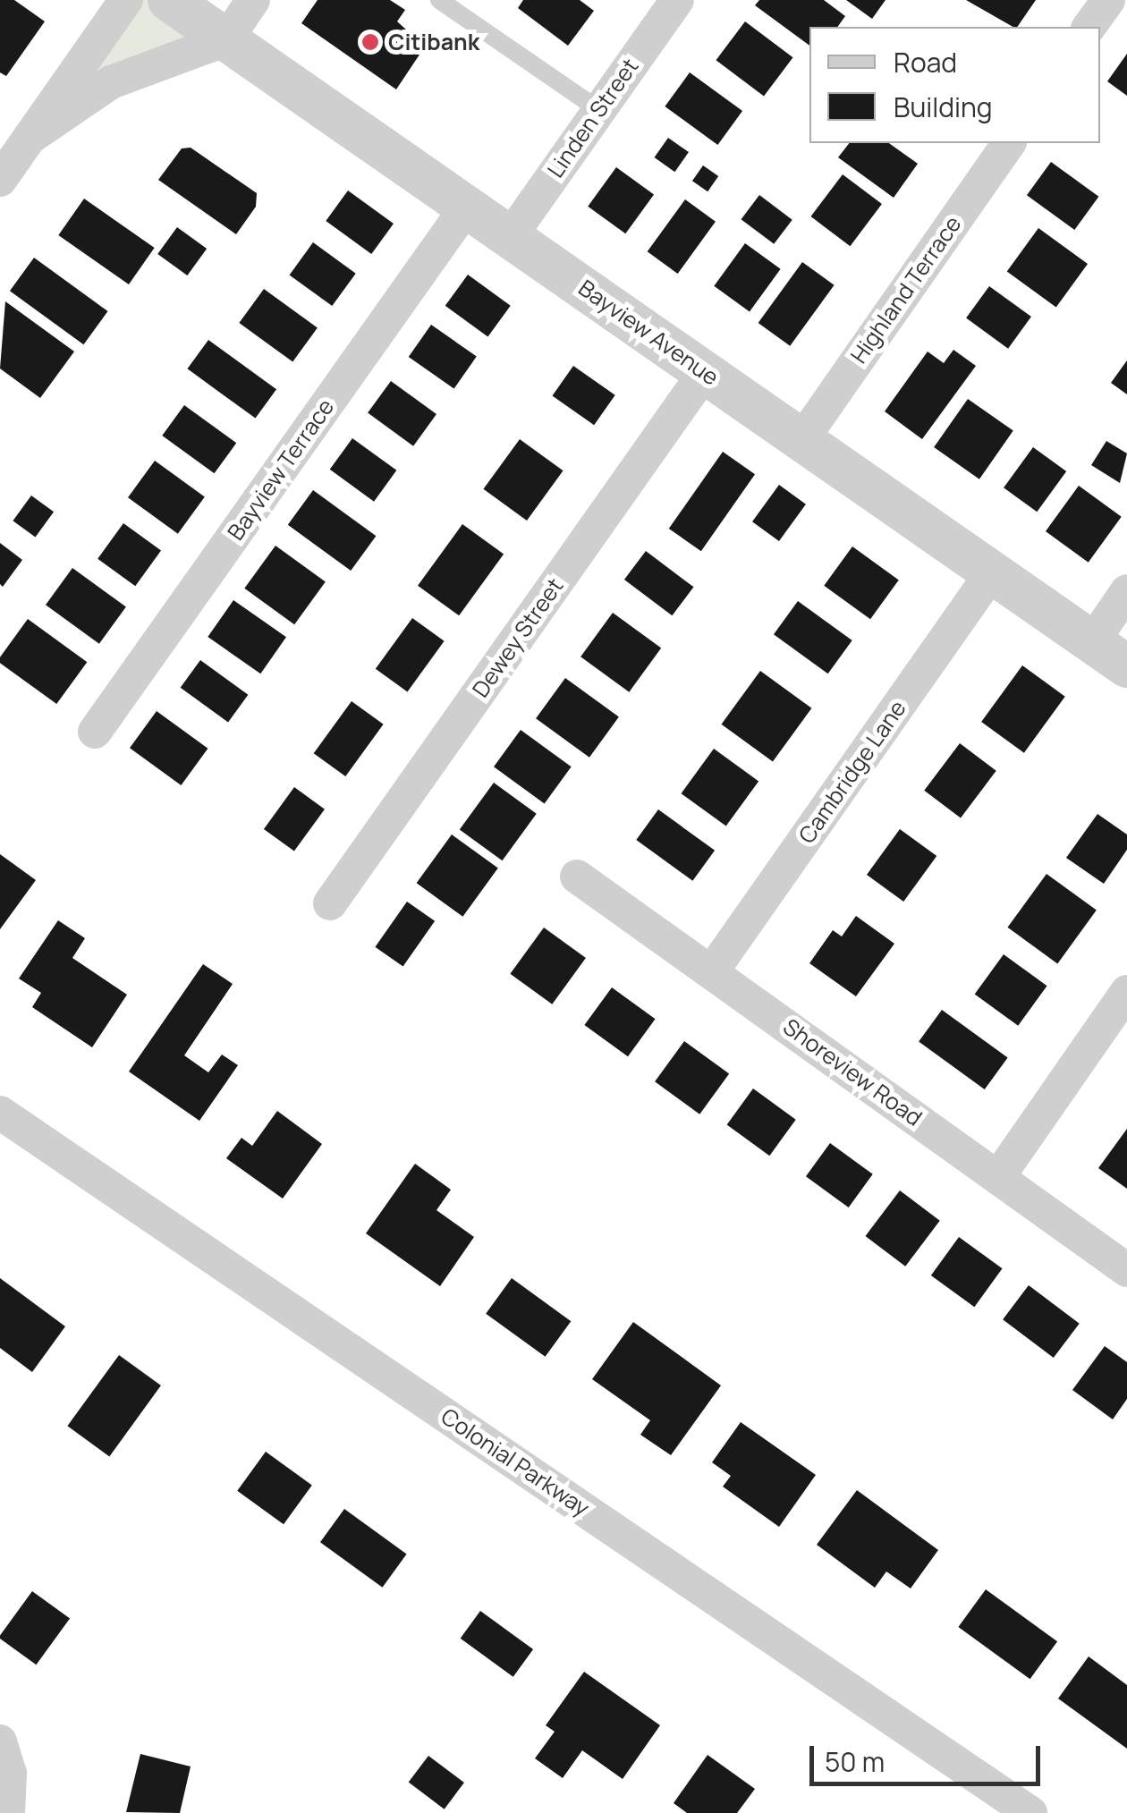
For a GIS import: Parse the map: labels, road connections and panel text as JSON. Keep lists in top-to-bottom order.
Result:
{
  "streets": {
    "street": [
      "Linden Street",
      "Highland Terrace",
      "Bayview Avenue",
      "Bayview Terrace",
      "Dewey Street",
      "Cambridge Lane",
      "Shoreview Road",
      "Colonial Parkway"
    ]
  },
  "crossings": [
    ["Linden Street", "Bayview Avenue"],
    ["Highland Terrace", "Bayview Avenue"],
    ["Bayview Avenue", "Bayview Terrace"],
    ["Bayview Avenue", "Dewey Street"],
    ["Bayview Avenue", "Cambridge Lane"],
    ["Cambridge Lane", "Shoreview Road"]
  ],
  "places": ["Citibank"],
  "legend": ["Road", "Building"],
  "scale_bar": "50 m"
}
